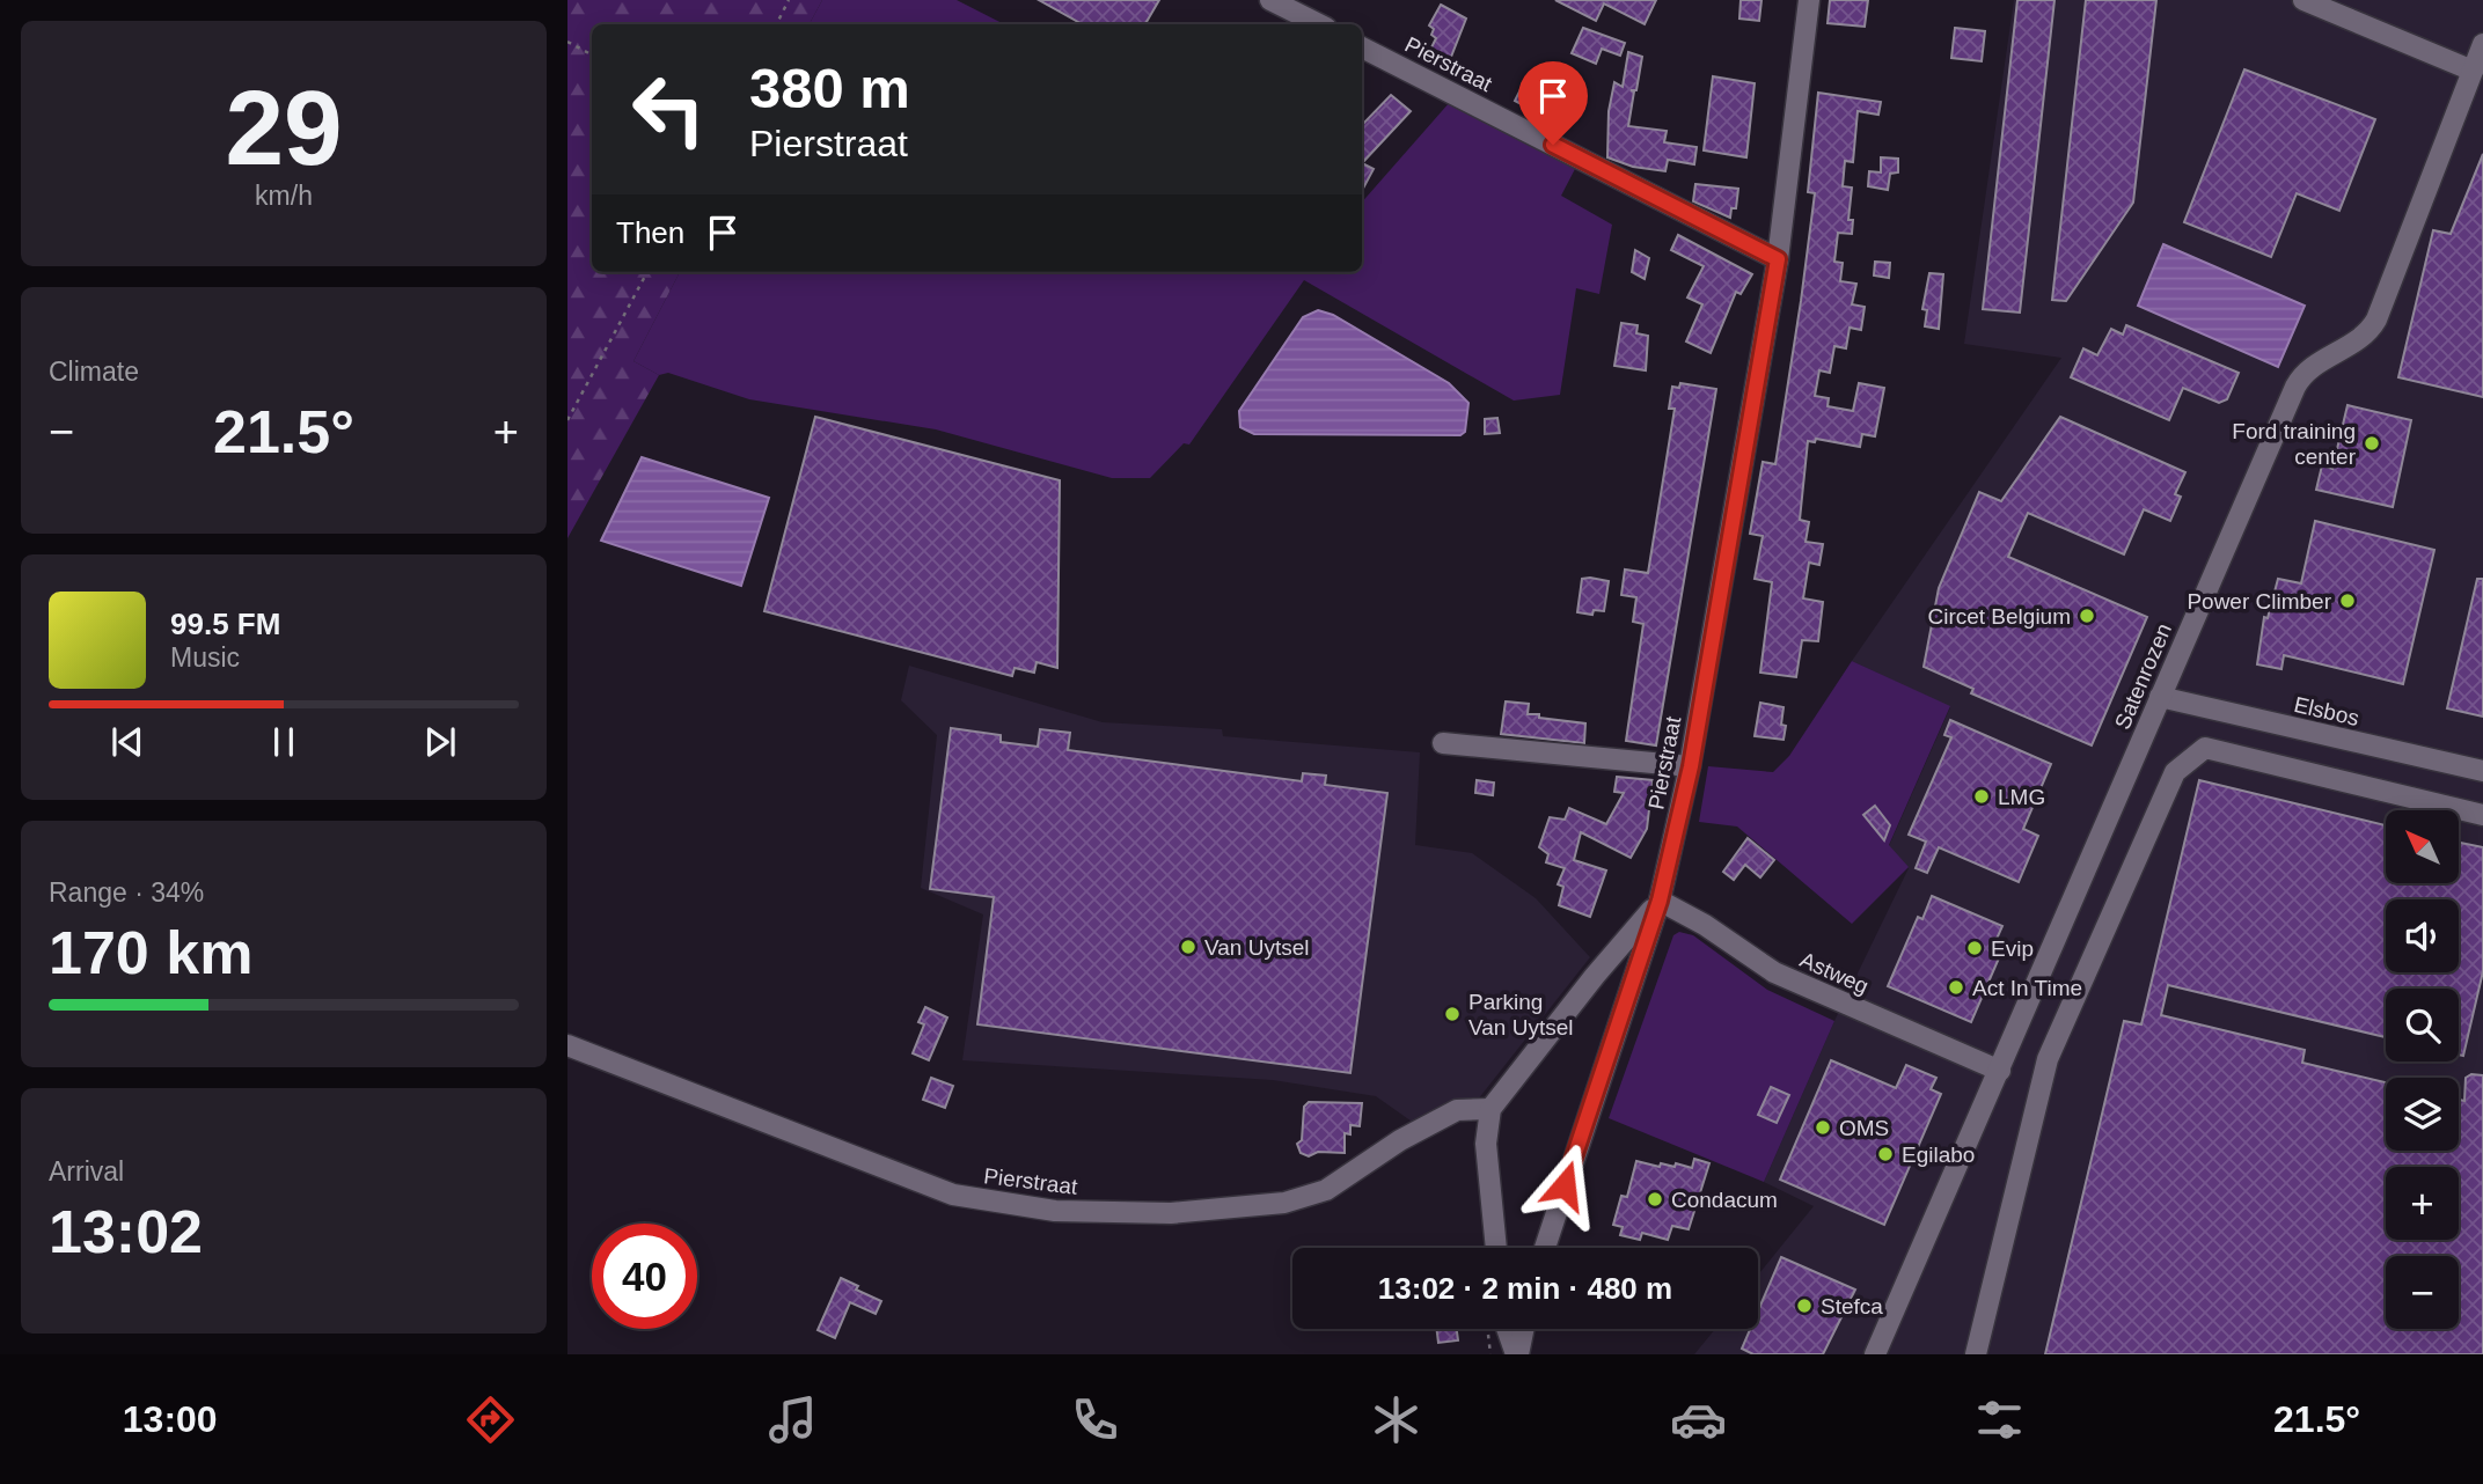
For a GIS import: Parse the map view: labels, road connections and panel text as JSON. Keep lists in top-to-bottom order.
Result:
{
  "streets": {
    "street": [
      "Pierstraat",
      "Satenrozen",
      "Elsbos",
      "Astweg"
    ]
  },
  "crossings": [
    ["Pierstraat", "Astweg"],
    ["Satenrozen", "Elsbos"],
    ["Satenrozen", "Astweg"]
  ],
  "places": [
    "Ford training center",
    "Power Climber",
    "Circet Belgium",
    "LMG",
    "Van Uytsel",
    "Evip",
    "Act In Time",
    "Parking Van Uytsel",
    "OMS",
    "Egilabo",
    "Condacum",
    "Stefca"
  ],
  "north": "top left",
  "page": {
    "tile": [
      ["29", "km/h"],
      "Climate",
      ["Range · 34%", "170 km"],
      ["Arrival", "13:02"]
    ],
    "turn": ["380 m", "Pierstraat"],
    "then": "Then",
    "heat": ["−", "21.5°", "+"],
    "song": ["99.5 FM", "Music"],
    "map_buttons": ["+", "−"],
    "limit": "40",
    "trip": "13:02 · 2 min · 480 m",
    "tabs": ["13:00", "21.5°"]
  }
}
